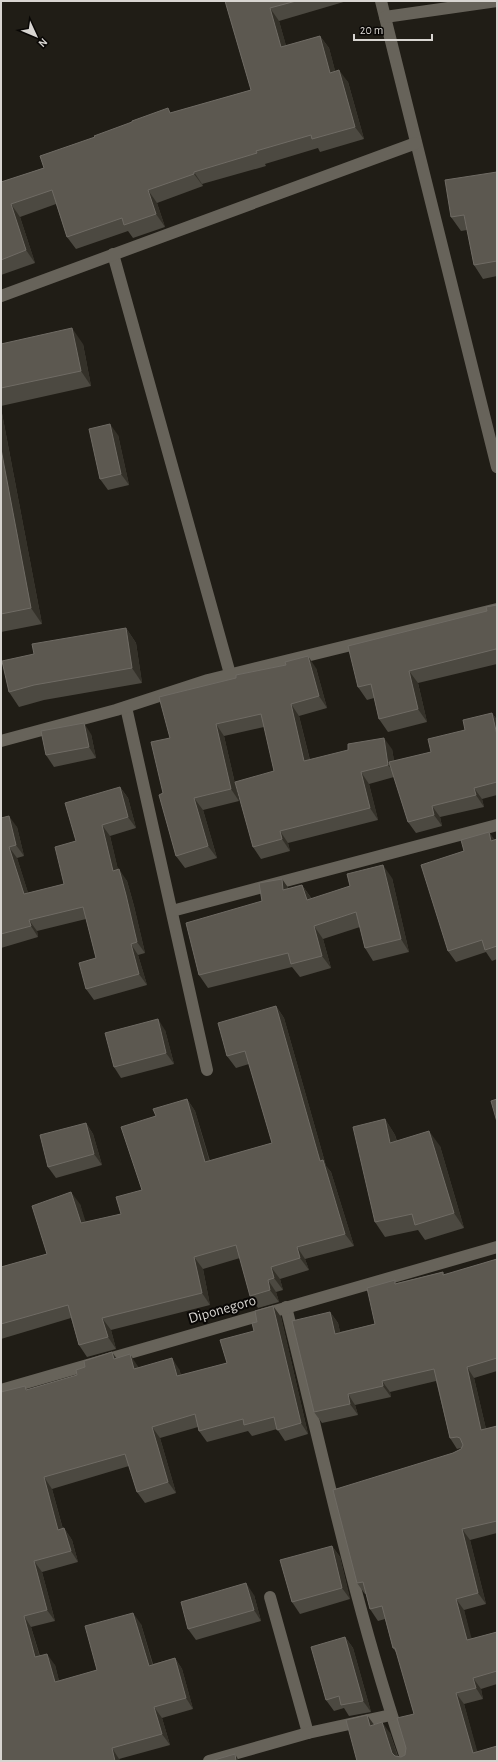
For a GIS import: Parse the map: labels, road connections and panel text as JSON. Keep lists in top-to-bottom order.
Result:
{
  "streets": {
    "street": ["Diponegoro"]
  },
  "scale_bar": "20 m",
  "north": "bottom right"
}
